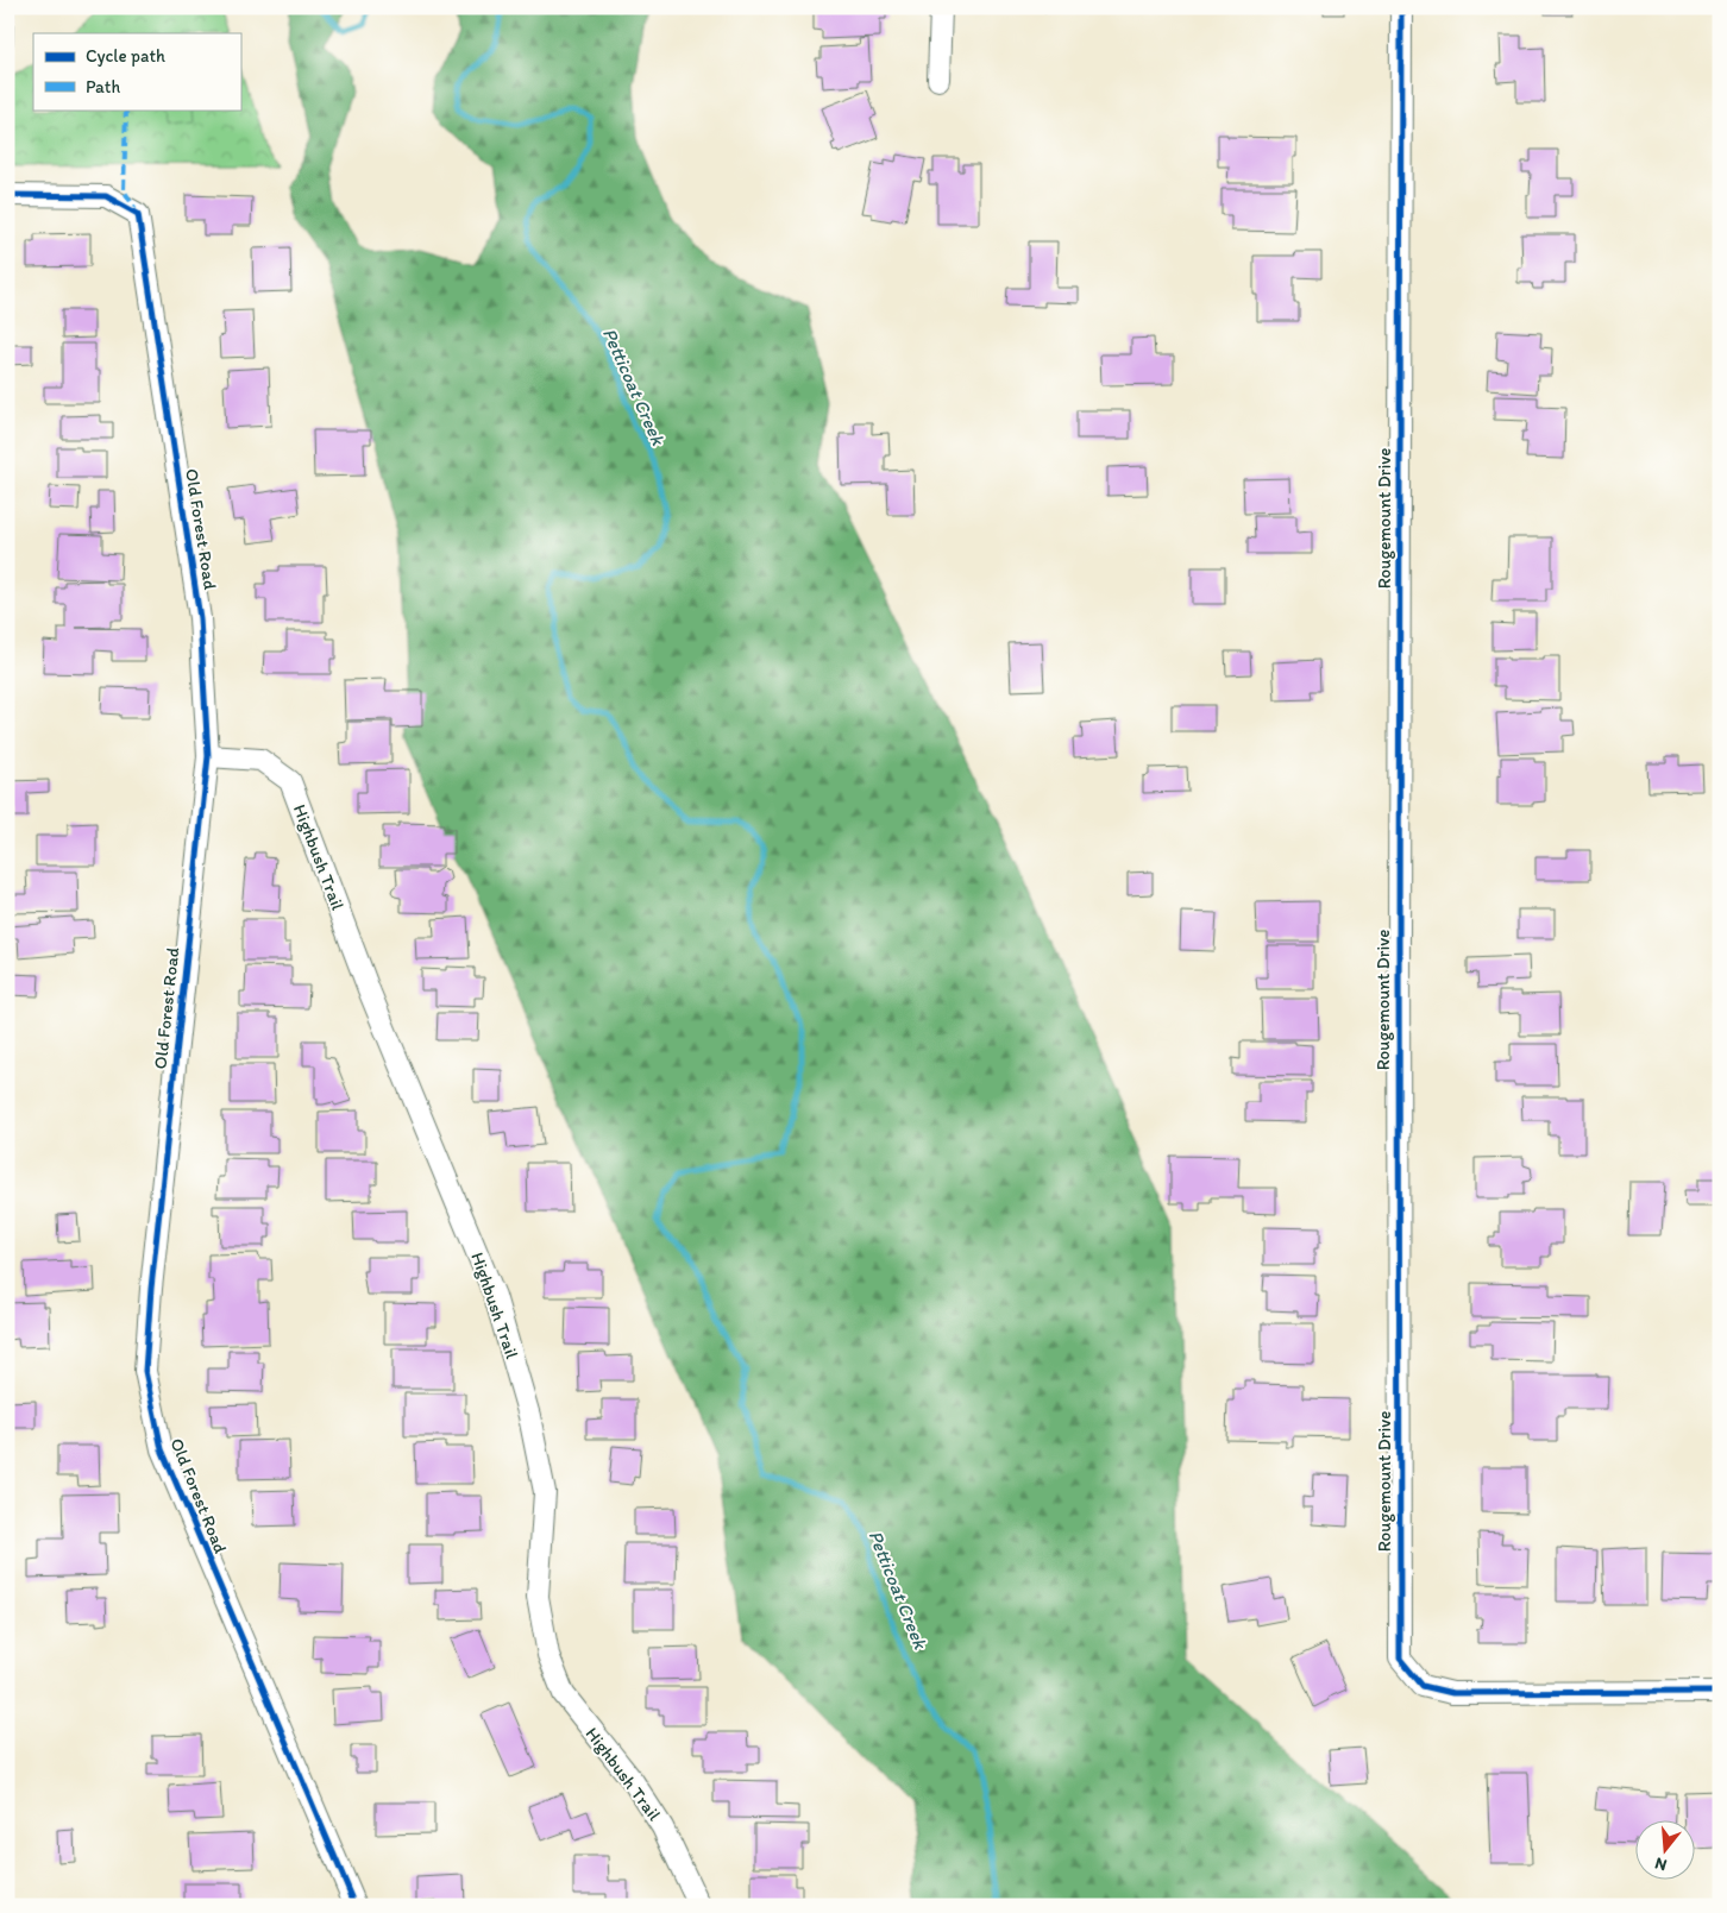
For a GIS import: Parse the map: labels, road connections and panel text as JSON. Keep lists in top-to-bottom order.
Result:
{
  "streets": {
    "street": ["Rougemount Drive", "Old Forest Road", "Highbush Trail"]
  },
  "crossings": [
    ["Old Forest Road", "Highbush Trail"]
  ],
  "water": ["Petticoat Creek"],
  "legend": ["Cycle path", "Path"],
  "north": "bottom"
}
